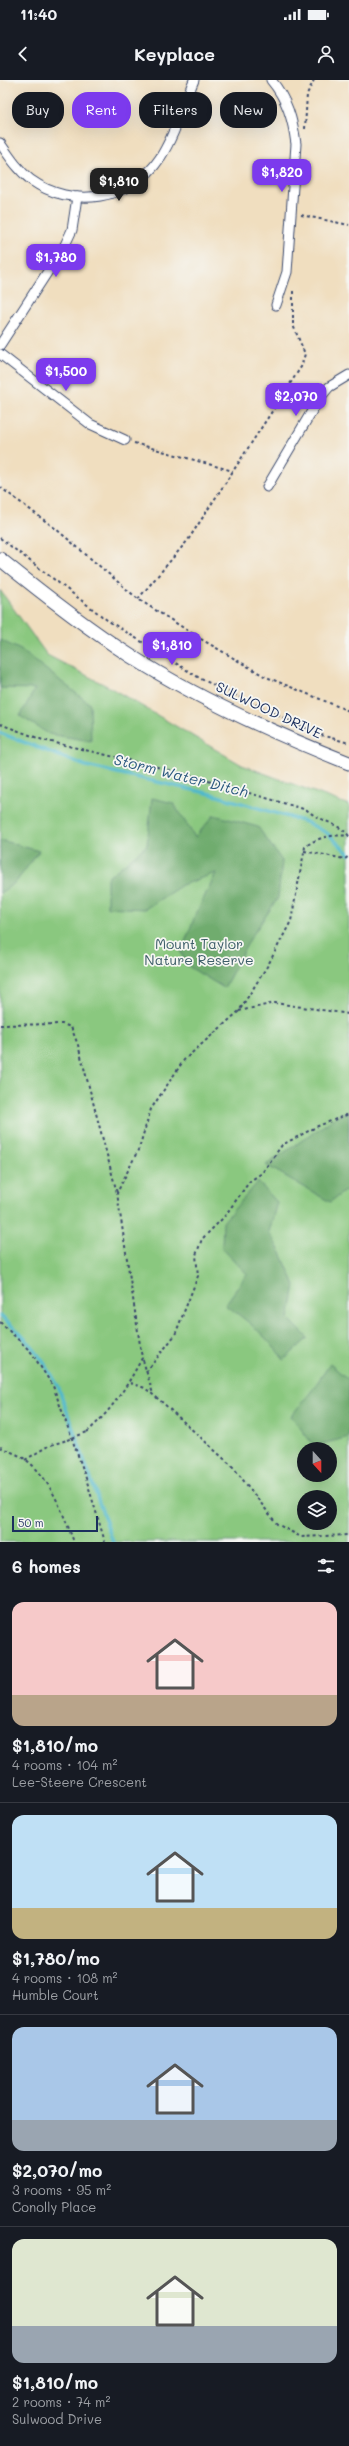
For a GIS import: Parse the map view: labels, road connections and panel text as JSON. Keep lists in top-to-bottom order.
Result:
{
  "streets": {
    "main road": ["SULWOOD DRIVE"]
  },
  "water": ["Storm Water Ditch"],
  "parks": ["Mount Taylor Nature Reserve"],
  "scale_bar": "50 m",
  "north": "bottom",
  "page": {
    "status": "11:40",
    "header": "Keyplace",
    "chip": [
      "Buy",
      "Rent",
      "Filters",
      "New"
    ],
    "price": [
      "$1,820",
      "$1,810",
      "$1,780",
      "$1,500",
      "$2,070",
      "$1,810"
    ],
    "scale": "50 m",
    "heading": "6 homes",
    "list": [
      {
        "name": "$1,810/mo",
        "note": "4 rooms · 104 m² · Lee-Steere Crescent"
      },
      {
        "name": "$1,780/mo",
        "note": "4 rooms · 108 m² · Humble Court"
      },
      {
        "name": "$2,070/mo",
        "note": "3 rooms · 95 m² · Conolly Place"
      },
      {
        "name": "$1,810/mo",
        "note": "2 rooms · 74 m² · Sulwood Drive"
      }
    ]
  }
}
